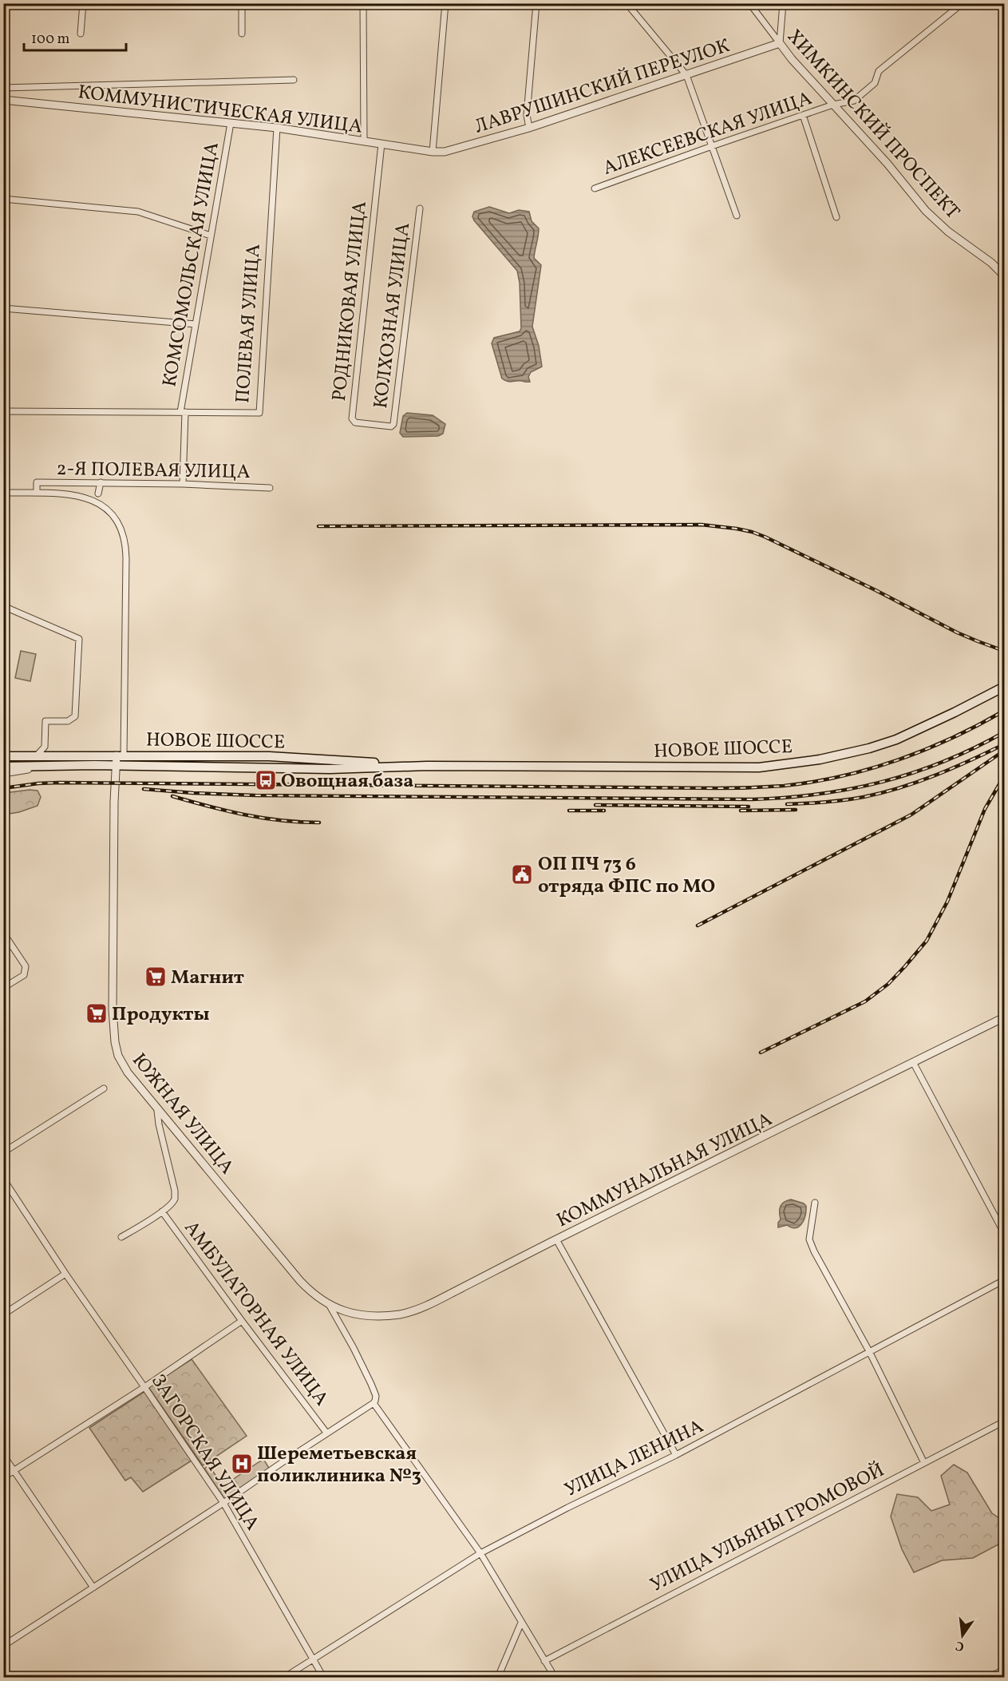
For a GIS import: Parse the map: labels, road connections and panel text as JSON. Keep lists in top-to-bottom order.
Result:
{
  "streets": {
    "main road": ["НОВОЕ ШОССЕ"],
    "street": [
      "ЛАВРУШИНСКИЙ ПЕРЕУЛОК",
      "КОММУНИСТИЧЕСКАЯ УЛИЦА",
      "ХИМКИНСКИЙ ПРОСПЕКТ",
      "АЛЕКСЕЕВСКАЯ УЛИЦА",
      "КОМСОМОЛЬСКАЯ УЛИЦА",
      "РОДНИКОВАЯ УЛИЦА",
      "КОЛХОЗНАЯ УЛИЦА",
      "ПОЛЕВАЯ УЛИЦА",
      "2-Я ПОЛЕВАЯ УЛИЦА",
      "ЮЖНАЯ УЛИЦА",
      "КОММУНАЛЬНАЯ УЛИЦА",
      "АМБУЛАТОРНАЯ УЛИЦА",
      "ЗАГОРСКАЯ УЛИЦА",
      "УЛИЦА ЛЕНИНА",
      "УЛИЦА УЛЬЯНЫ ГРОМОВОЙ"
    ]
  },
  "crossings": [
    ["ЛАВРУШИНСКИЙ ПЕРЕУЛОК", "КОММУНИСТИЧЕСКАЯ УЛИЦА"],
    ["ЛАВРУШИНСКИЙ ПЕРЕУЛОК", "ХИМКИНСКИЙ ПРОСПЕКТ"],
    ["КОММУНИСТИЧЕСКАЯ УЛИЦА", "КОМСОМОЛЬСКАЯ УЛИЦА"],
    ["КОММУНИСТИЧЕСКАЯ УЛИЦА", "РОДНИКОВАЯ УЛИЦА"],
    ["КОММУНИСТИЧЕСКАЯ УЛИЦА", "ПОЛЕВАЯ УЛИЦА"],
    ["ХИМКИНСКИЙ ПРОСПЕКТ", "АЛЕКСЕЕВСКАЯ УЛИЦА"],
    ["КОМСОМОЛЬСКАЯ УЛИЦА", "ПОЛЕВАЯ УЛИЦА"],
    ["КОМСОМОЛЬСКАЯ УЛИЦА", "2-Я ПОЛЕВАЯ УЛИЦА"],
    ["РОДНИКОВАЯ УЛИЦА", "КОЛХОЗНАЯ УЛИЦА"],
    ["НОВОЕ ШОССЕ", "ЮЖНАЯ УЛИЦА"],
    ["ЮЖНАЯ УЛИЦА", "КОММУНАЛЬНАЯ УЛИЦА"],
    ["ЗАГОРСКАЯ УЛИЦА", "УЛИЦА ЛЕНИНА"]
  ],
  "places": {
    "bus stop": ["Овощная база"],
    "public building": ["ОП ПЧ 73 6 отряда ФПС по МО"],
    "supermarket": ["Магнит", "Продукты"],
    "hospital": ["Шереметьевская поликлиника №3"]
  },
  "scale_bar": "100 m",
  "north": "bottom"
}
